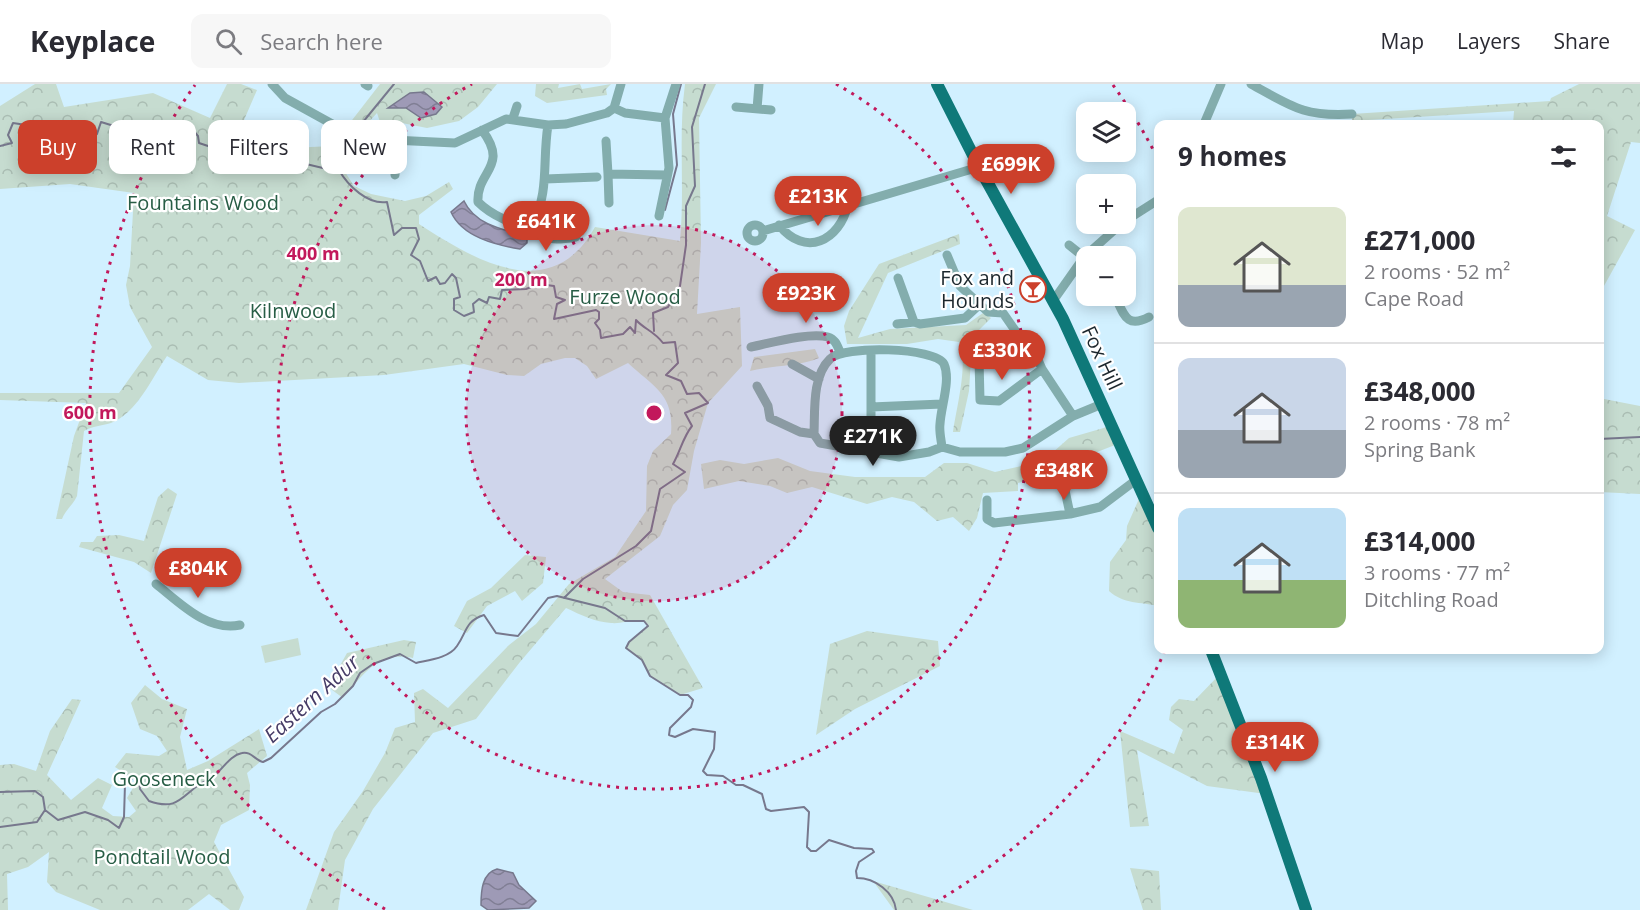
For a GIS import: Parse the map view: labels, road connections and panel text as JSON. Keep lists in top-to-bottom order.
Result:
{
  "streets": {
    "main road": ["Fox Hill"]
  },
  "water": ["Eastern Adur"],
  "parks": [
    "Fountains Wood",
    "Furze Wood",
    "Kilnwood",
    "Gooseneck",
    "Pondtail Wood"
  ],
  "places": {
    "bar": ["Fox and Hounds"]
  },
  "page": {
    "header": "Keyplace",
    "search": "Search here",
    "nav": ["Map", "Layers", "Share"],
    "map_buttons": ["+", "−"],
    "chip": [
      "Buy",
      "Rent",
      "Filters",
      "New"
    ],
    "heading": "9 homes",
    "price": [
      "£699K",
      "£213K",
      "£641K",
      "£923K",
      "£330K",
      "£271K",
      "£348K",
      "£804K",
      "£314K"
    ],
    "list": [
      {
        "name": "£271,000",
        "note": "2 rooms · 52 m² · Cape Road"
      },
      {
        "name": "£348,000",
        "note": "2 rooms · 78 m² · Spring Bank"
      },
      {
        "name": "£314,000",
        "note": "3 rooms · 77 m² · Ditchling Road"
      }
    ]
  },
  "rings": ["400 m", "200 m", "600 m"]
}
